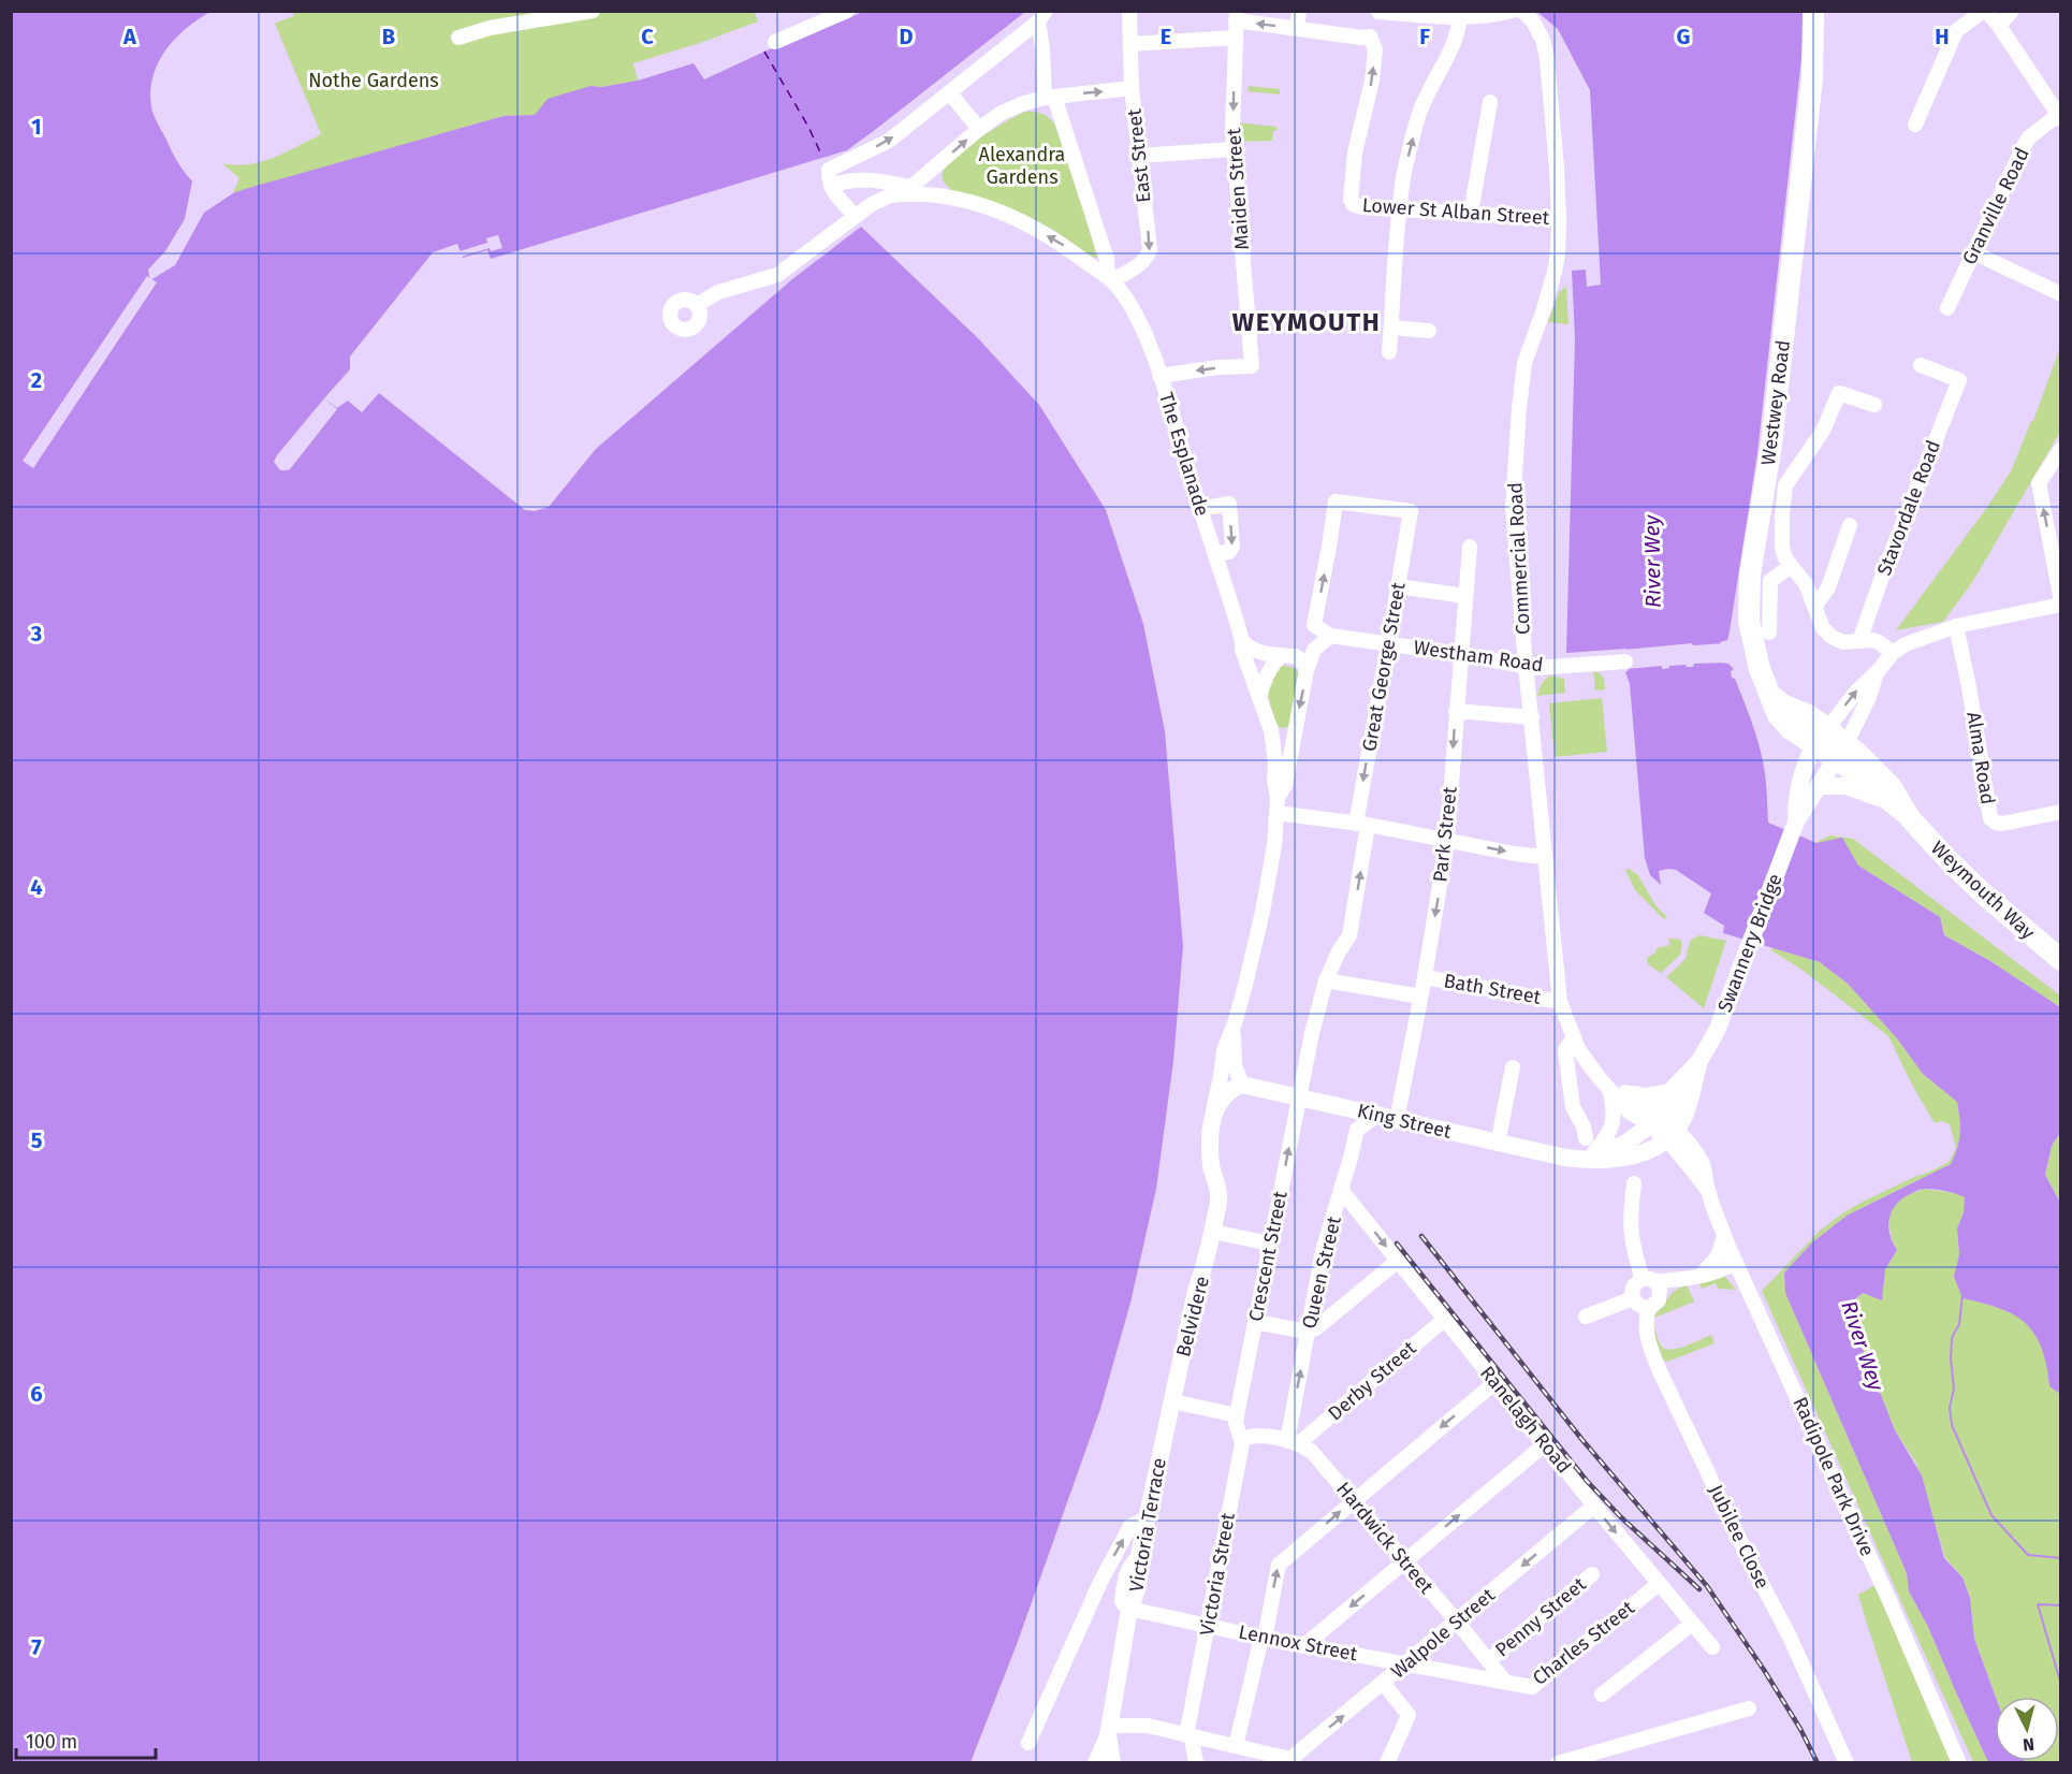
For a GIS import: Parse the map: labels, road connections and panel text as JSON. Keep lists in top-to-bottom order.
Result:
{
  "streets": {
    "highway": ["Westwey Road", "Weymouth Way"],
    "main road": [
      "Swannery Bridge",
      "King Street",
      "Belvidere",
      "Victoria Terrace"
    ],
    "street": [
      "East Street",
      "Maiden Street",
      "Granville Road",
      "Lower St Alban Street",
      "The Esplanade",
      "Stavordale Road",
      "Commercial Road",
      "Westham Road",
      "Great George Street",
      "Alma Road",
      "Park Street",
      "Bath Street",
      "Crescent Street",
      "Queen Street",
      "Derby Street",
      "Ranelagh Road",
      "Radipole Park Drive",
      "Jubilee Close",
      "Hardwick Street",
      "Victoria Street",
      "Penny Street",
      "Walpole Street",
      "Lennox Street",
      "Charles Street"
    ]
  },
  "crossings": [
    ["East Street", "The Esplanade"],
    ["Maiden Street", "The Esplanade"],
    ["Lower St Alban Street", "Commercial Road"],
    ["Westwey Road", "Weymouth Way"],
    ["Westwey Road", "Swannery Bridge"],
    ["The Esplanade", "Westham Road"],
    ["The Esplanade", "King Street"],
    ["Commercial Road", "Westham Road"],
    ["Commercial Road", "Swannery Bridge"],
    ["Commercial Road", "Bath Street"],
    ["Commercial Road", "King Street"],
    ["Commercial Road", "Radipole Park Drive"],
    ["Westham Road", "Great George Street"],
    ["Westham Road", "Park Street"],
    ["Great George Street", "Crescent Street"],
    ["Park Street", "Bath Street"],
    ["Park Street", "King Street"],
    ["Weymouth Way", "Swannery Bridge"],
    ["Swannery Bridge", "King Street"],
    ["King Street", "Crescent Street"],
    ["King Street", "Queen Street"],
    ["Crescent Street", "Victoria Street"],
    ["Queen Street", "Derby Street"],
    ["Queen Street", "Ranelagh Road"],
    ["Queen Street", "Hardwick Street"],
    ["Belvidere", "Victoria Terrace"],
    ["Derby Street", "Ranelagh Road"],
    ["Derby Street", "Hardwick Street"],
    ["Ranelagh Road", "Walpole Street"],
    ["Ranelagh Road", "Charles Street"],
    ["Victoria Terrace", "Lennox Street"],
    ["Hardwick Street", "Penny Street"],
    ["Hardwick Street", "Walpole Street"],
    ["Hardwick Street", "Lennox Street"],
    ["Hardwick Street", "Charles Street"],
    ["Victoria Street", "Lennox Street"],
    ["Walpole Street", "Lennox Street"],
    ["Lennox Street", "Charles Street"]
  ],
  "one_way": ["East Street", "Maiden Street", "Park Street"],
  "districts": ["WEYMOUTH"],
  "water": ["River Wey"],
  "parks": ["Nothe Gardens", "Alexandra Gardens"],
  "scale_bar": "100 m",
  "north": "bottom",
  "grid": {
    "columns": [
      "A",
      "B",
      "C",
      "D",
      "E",
      "F",
      "G",
      "H"
    ],
    "rows": [
      "1",
      "2",
      "3",
      "4",
      "5",
      "6",
      "7"
    ]
  }
}
